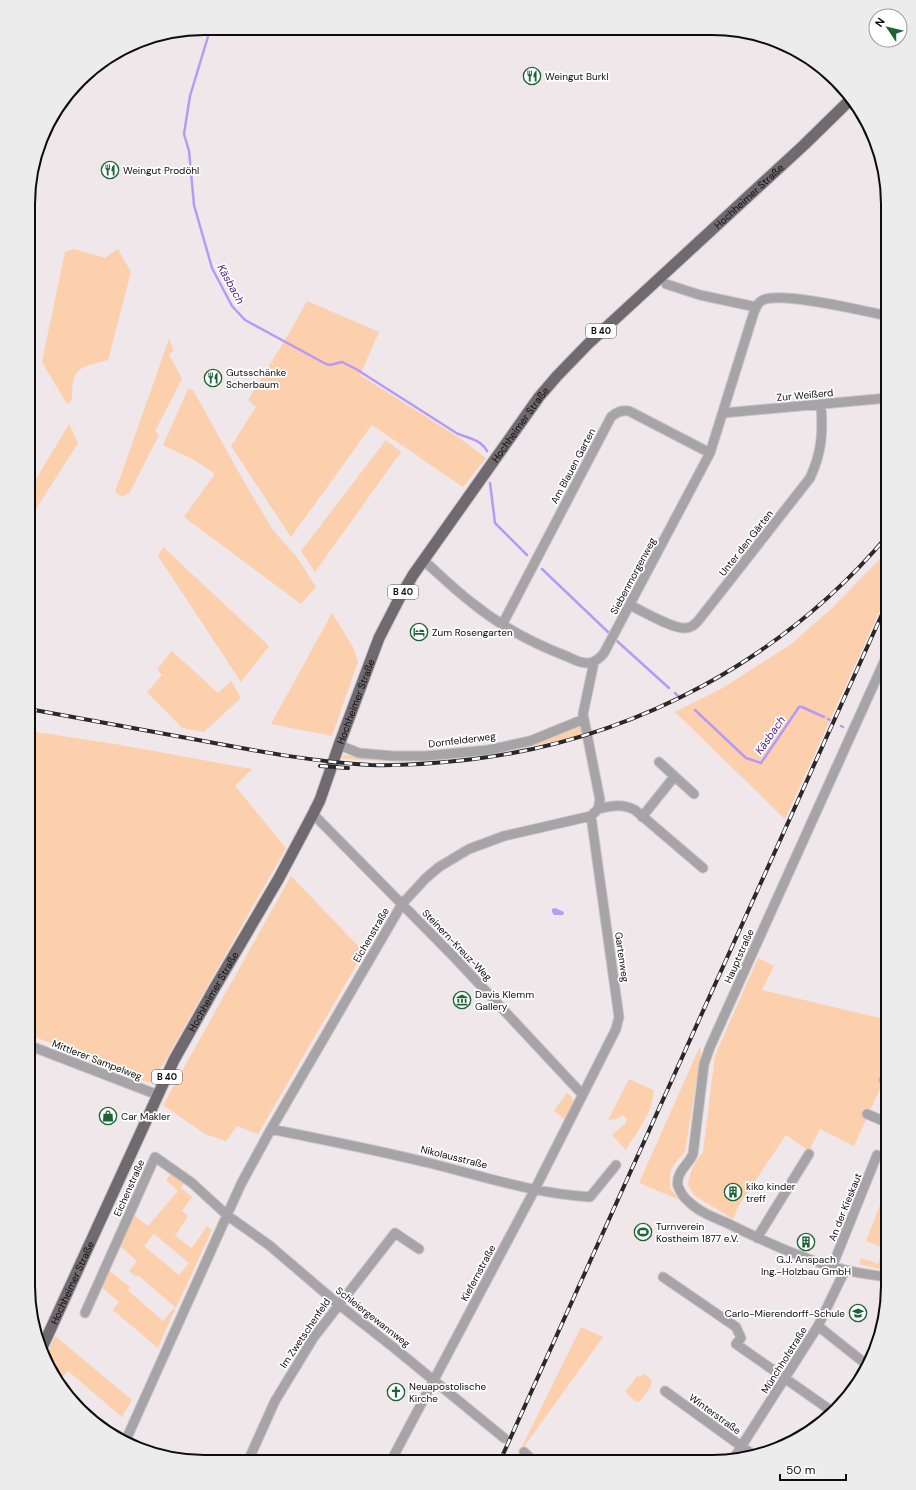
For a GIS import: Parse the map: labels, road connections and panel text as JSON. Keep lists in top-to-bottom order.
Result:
{
  "streets": {
    "main road": ["Hochheimer Straße", "B 40"],
    "street": [
      "Zur Weißerd",
      "Am Blauen Garten",
      "Unter den Gärten",
      "Siebenmorgenweg",
      "Dornfelderweg",
      "Eichenstraße",
      "Steinern-Kreuz-Weg",
      "Hauptstraße",
      "Gartenweg",
      "Mittlerer Sampelweg",
      "Nikolausstraße",
      "An der Kieskaut",
      "Kiefernstraße",
      "Schleiergewannweg",
      "Im Zwetschenfeld",
      "Münchhofstraße",
      "Winterstraße"
    ]
  },
  "crossings": [
    ["Hochheimer Straße", "Dornfelderweg"],
    ["Hochheimer Straße", "Steinern-Kreuz-Weg"],
    ["Hochheimer Straße", "Mittlerer Sampelweg"],
    ["Zur Weißerd", "Unter den Gärten"],
    ["Zur Weißerd", "Siebenmorgenweg"],
    ["Am Blauen Garten", "Siebenmorgenweg"],
    ["Unter den Gärten", "Siebenmorgenweg"],
    ["Siebenmorgenweg", "Gartenweg"],
    ["Dornfelderweg", "Gartenweg"],
    ["Eichenstraße", "Steinern-Kreuz-Weg"],
    ["Eichenstraße", "Gartenweg"],
    ["Eichenstraße", "Nikolausstraße"],
    ["Eichenstraße", "Schleiergewannweg"],
    ["Steinern-Kreuz-Weg", "Gartenweg"],
    ["Steinern-Kreuz-Weg", "Kiefernstraße"],
    ["Hauptstraße", "An der Kieskaut"],
    ["Hauptstraße", "Münchhofstraße"],
    ["Gartenweg", "Kiefernstraße"],
    ["Nikolausstraße", "Kiefernstraße"],
    ["Kiefernstraße", "Schleiergewannweg"],
    ["Schleiergewannweg", "Im Zwetschenfeld"],
    ["Münchhofstraße", "Winterstraße"]
  ],
  "water": ["Käsbach"],
  "places": {
    "restaurant": ["Weingut Burkl", "Weingut Prodöhl", "Gutsschänke Scherbaum"],
    "hotel": ["Zum Rosengarten"],
    "museum": ["Davis Klemm Gallery"],
    "shop": ["Car Makler"],
    "building": ["kiko kinder treff", "G.J. Anspach Ing.-Holzbau GmbH"],
    "sports": ["Turnverein Kostheim 1877 e.V."],
    "school or university": ["Carlo-Mierendorff-Schule"],
    "church": ["Neuapostolische Kirche"]
  },
  "scale_bar": "50 m",
  "north": "top left"
}
